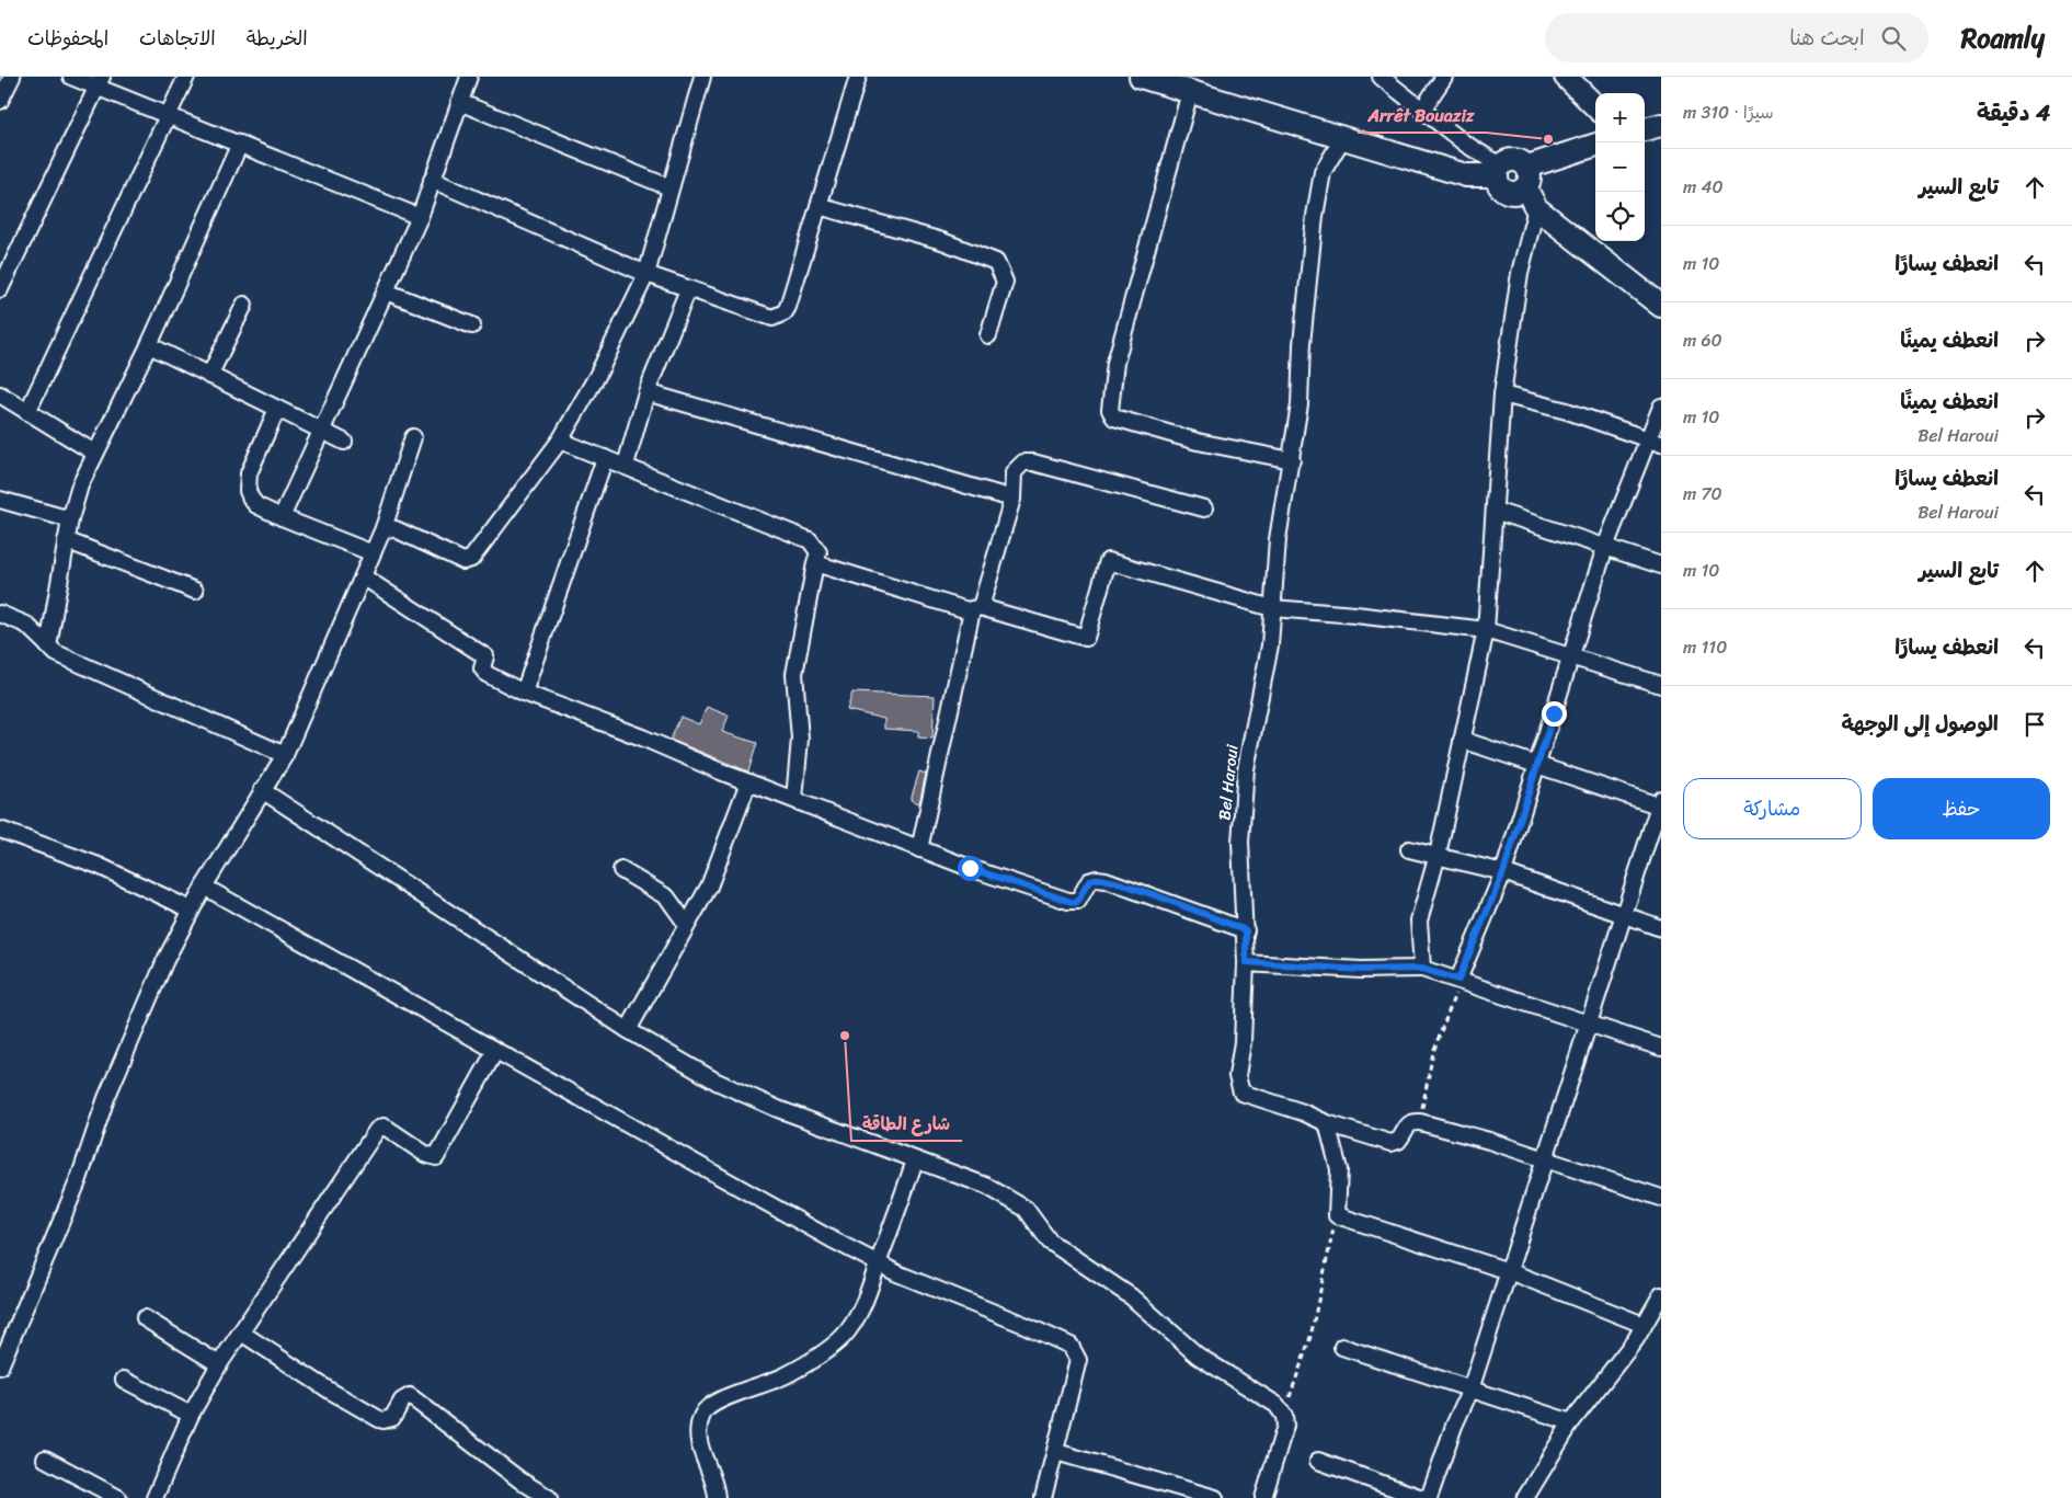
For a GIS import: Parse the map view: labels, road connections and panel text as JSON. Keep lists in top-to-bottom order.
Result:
{
  "streets": {
    "street": ["Bel Haroui"]
  },
  "places": ["Arrêt Bouaziz", "شارع الطاقة"],
  "page": {
    "header": "Roamly",
    "search": "ابحث هنا",
    "nav": ["الخريطة", "الاتجاهات", "المحفوظات"],
    "heading": ["4 دقيقة", "سيرًا · 310 m"],
    "map_buttons": ["+", "−"],
    "list": [
      ["تابع السير", "40 m"],
      ["انعطف يسارًا", "10 m"],
      ["انعطف يمينًا", "60 m"],
      ["انعطف يمينًا", "Bel Haroui", "10 m"],
      ["انعطف يسارًا", "Bel Haroui", "70 m"],
      ["تابع السير", "10 m"],
      ["انعطف يسارًا", "110 m"],
      "الوصول إلى الوجهة"
    ],
    "buttons": ["حفظ", "مشاركة"]
  }
}
